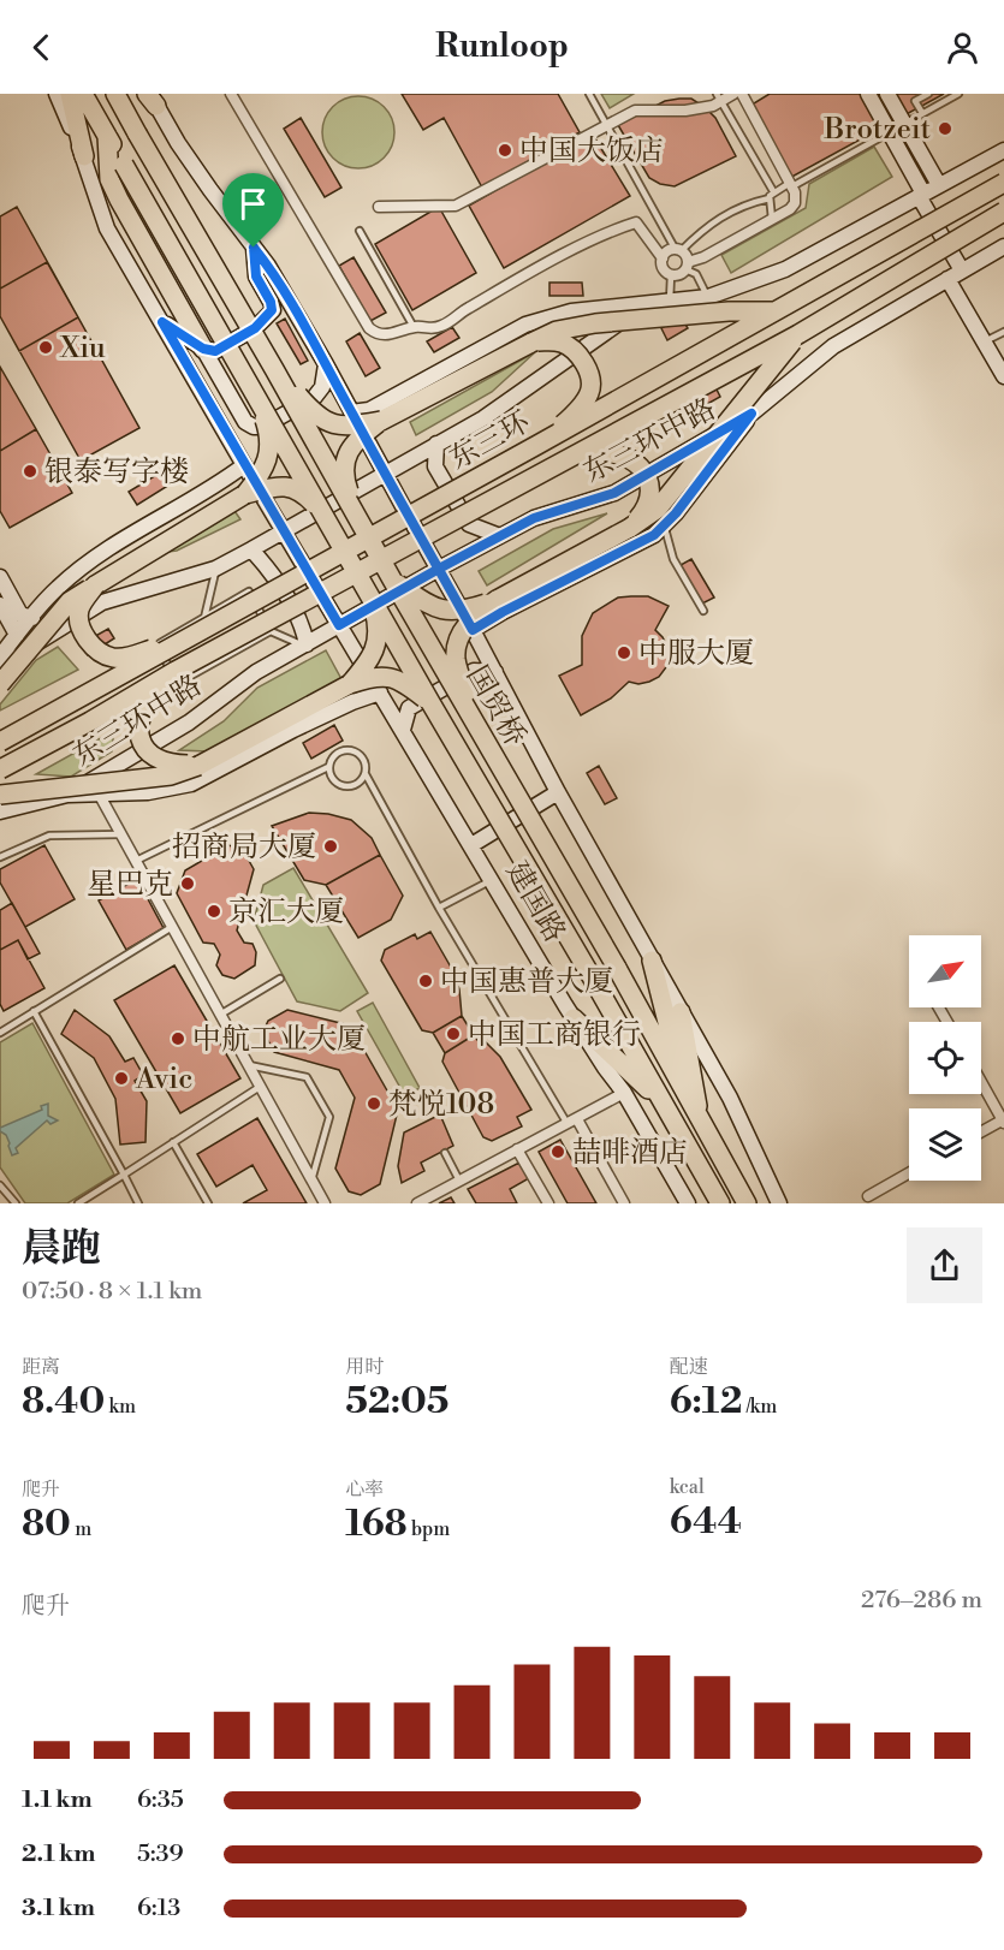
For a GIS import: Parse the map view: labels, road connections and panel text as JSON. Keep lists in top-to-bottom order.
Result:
{
  "streets": {
    "highway": ["东三环", "国贸桥"],
    "street": ["东三环中路", "建国路"]
  },
  "crossings": [
    ["东三环中路", "建国路"]
  ],
  "places": [
    "Brotzeit",
    "中国大饭店",
    "Xiu",
    "银泰写字楼",
    "中服大厦",
    "招商局大厦",
    "星巴克",
    "京汇大厦",
    "中国惠普大厦",
    "中国工商银行",
    "中航工业大厦",
    "Avic",
    "梵悦108",
    "喆啡酒店"
  ],
  "north": "top right",
  "page": {
    "header": "Runloop",
    "heading": ["晨跑", "07:50 · 8 × 1.1 km"],
    "stats": [
      ["距离", "8.40 km"],
      ["用时", "52:05"],
      ["配速", "6:12 /km"],
      ["爬升", "80 m"],
      ["心率", "168 bpm"],
      ["kcal", "644"]
    ],
    "chart": ["爬升", "276–286 m"],
    "list": [
      {
        "name": "1.1 km",
        "note": "6:35"
      },
      {
        "name": "2.1 km",
        "note": "5:39"
      },
      {
        "name": "3.1 km",
        "note": "6:13"
      }
    ]
  }
}
